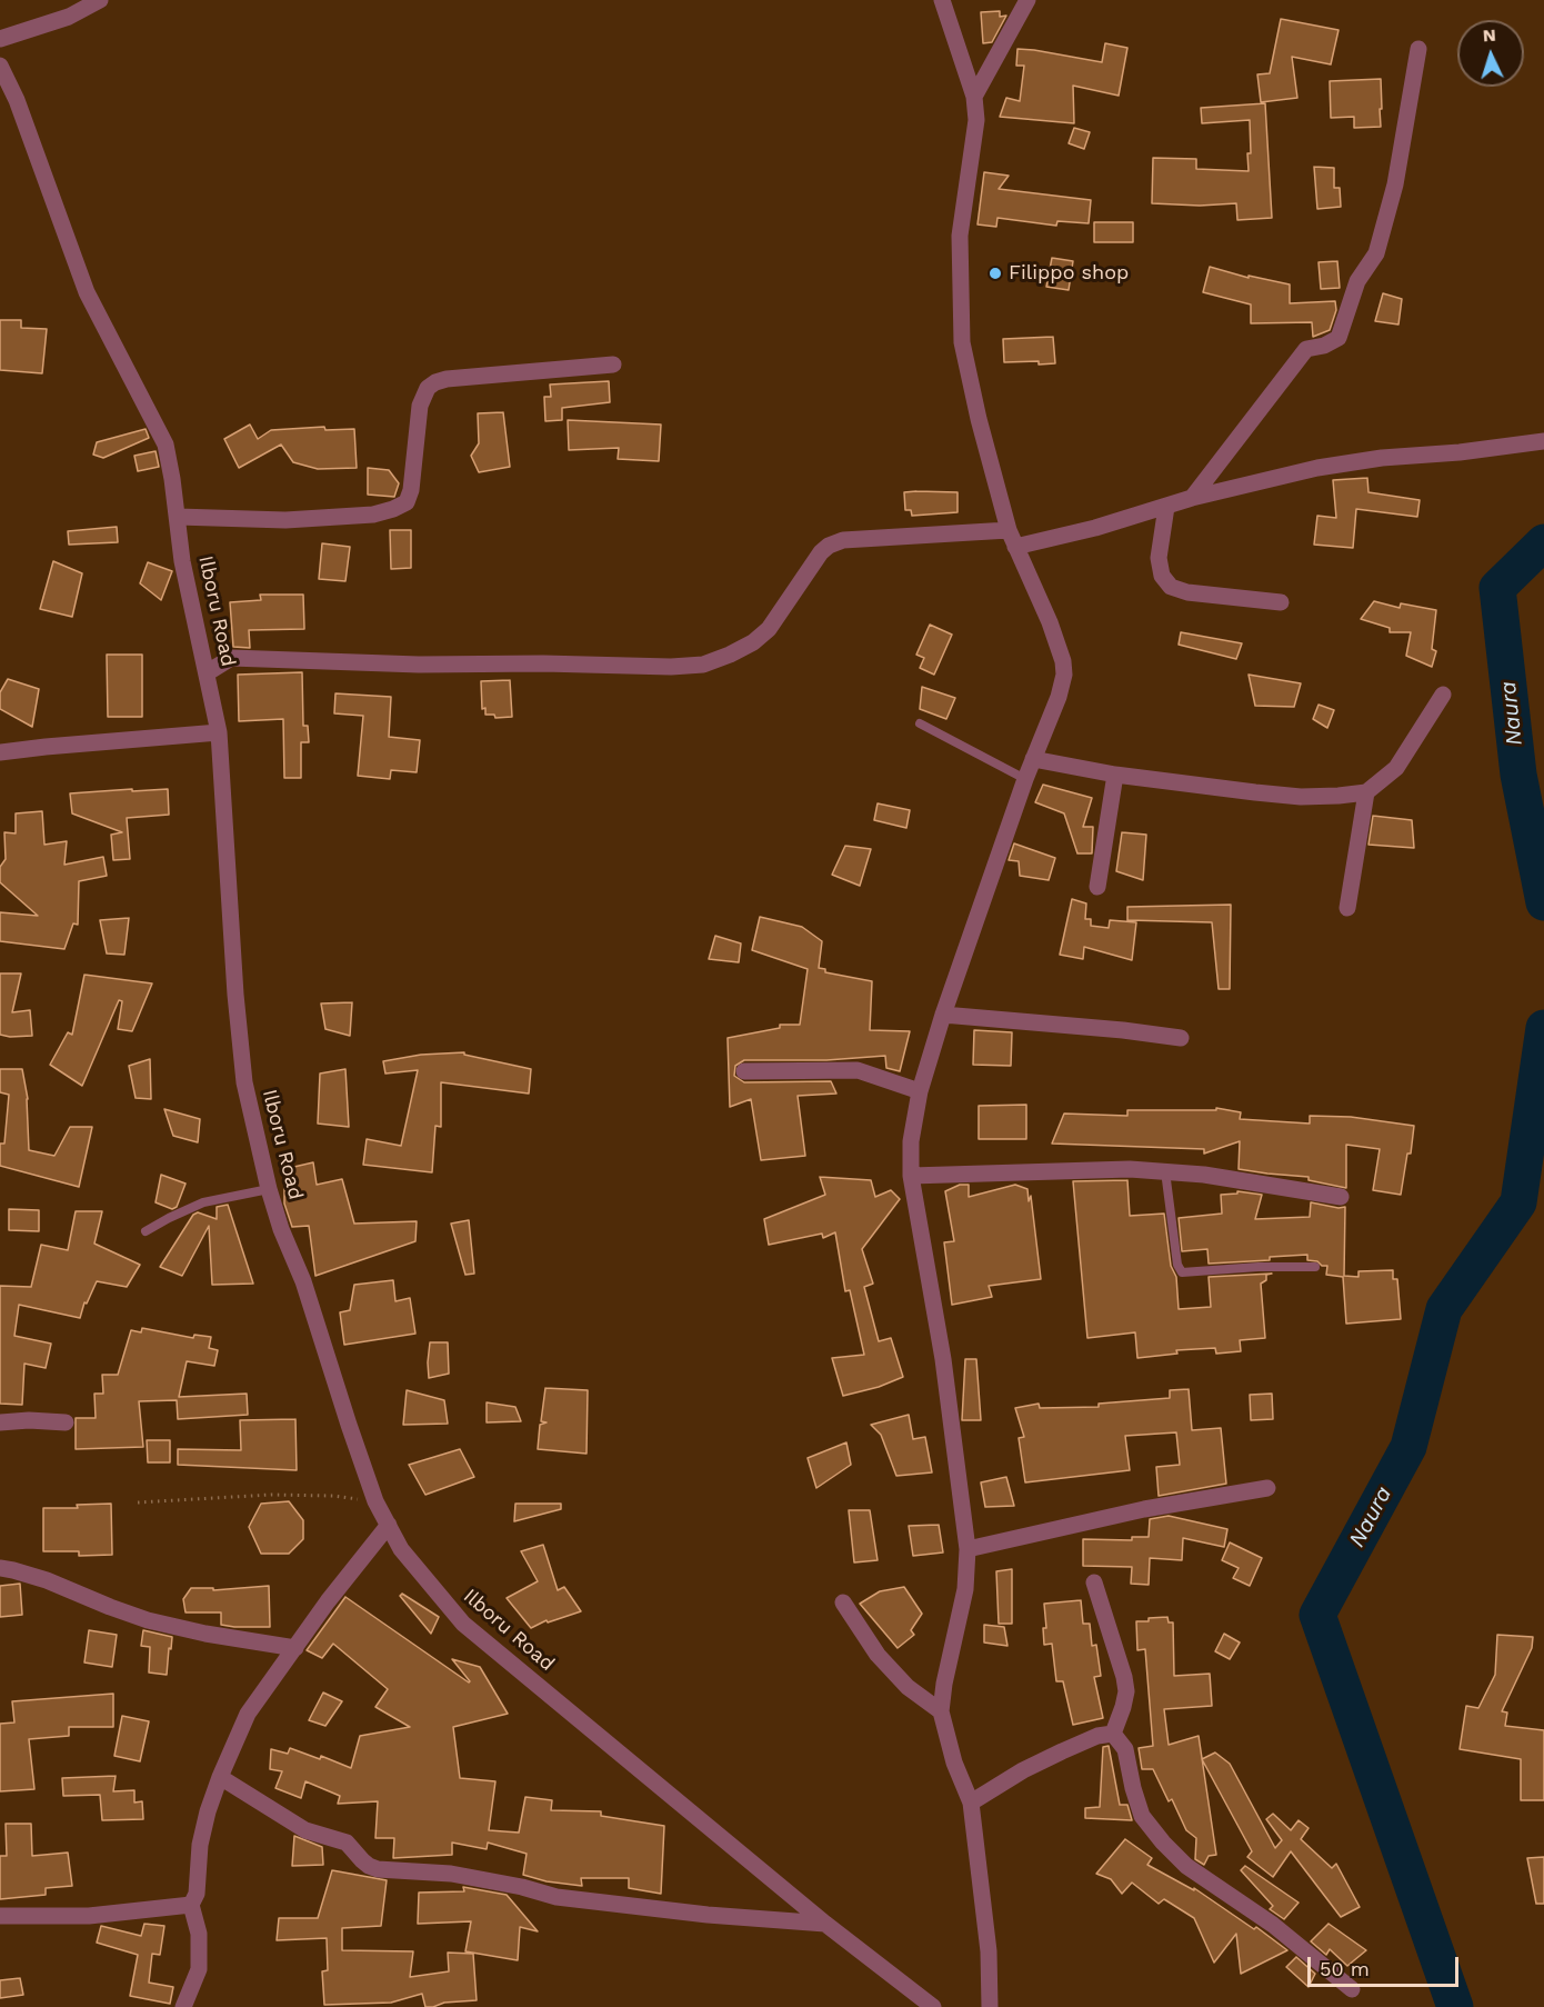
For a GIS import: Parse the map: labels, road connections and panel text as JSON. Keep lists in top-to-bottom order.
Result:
{
  "streets": {
    "street": ["Ilboru Road"]
  },
  "water": ["Naura"],
  "places": ["Filippo shop"],
  "scale_bar": "50 m",
  "north": "top"
}
